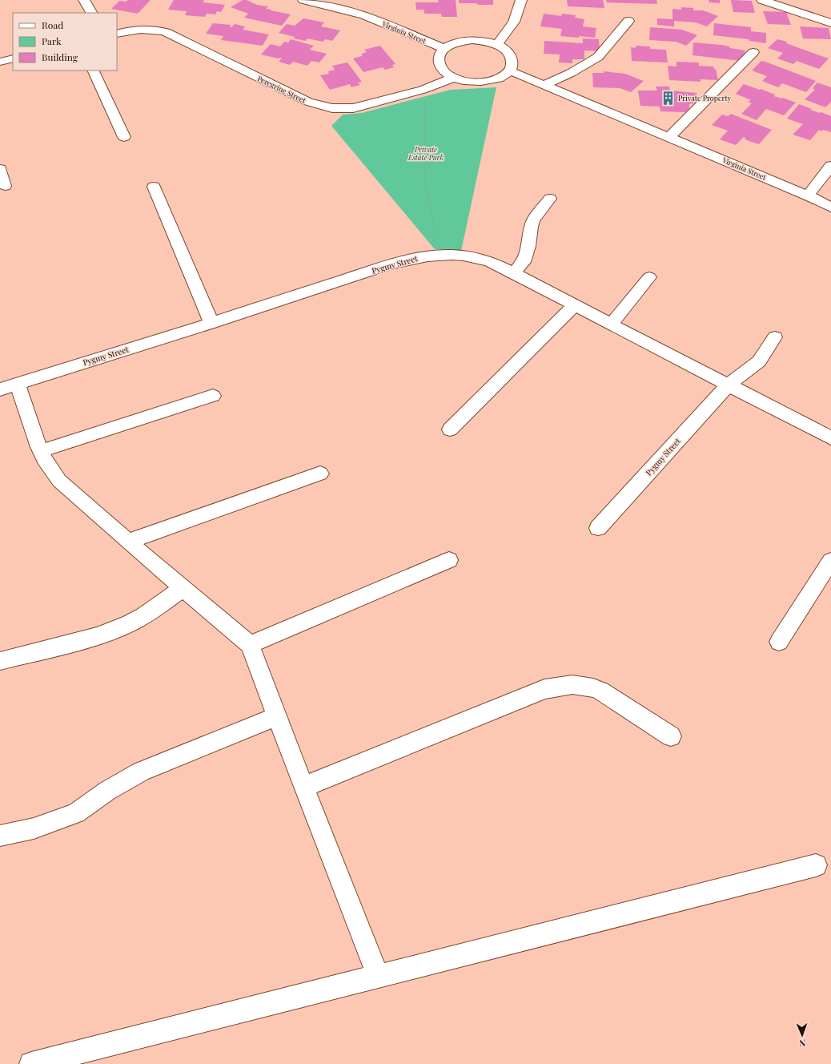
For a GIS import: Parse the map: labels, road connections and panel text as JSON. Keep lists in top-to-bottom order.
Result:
{
  "streets": {
    "street": ["Virginia Street", "Peregrine Street", "Pygmy Street"]
  },
  "crossings": [
    ["Virginia Street", "Peregrine Street"]
  ],
  "parks": ["Private Estate Park"],
  "places": {
    "building": ["Private Property"]
  },
  "legend": ["Road", "Park", "Building"],
  "north": "bottom"
}
